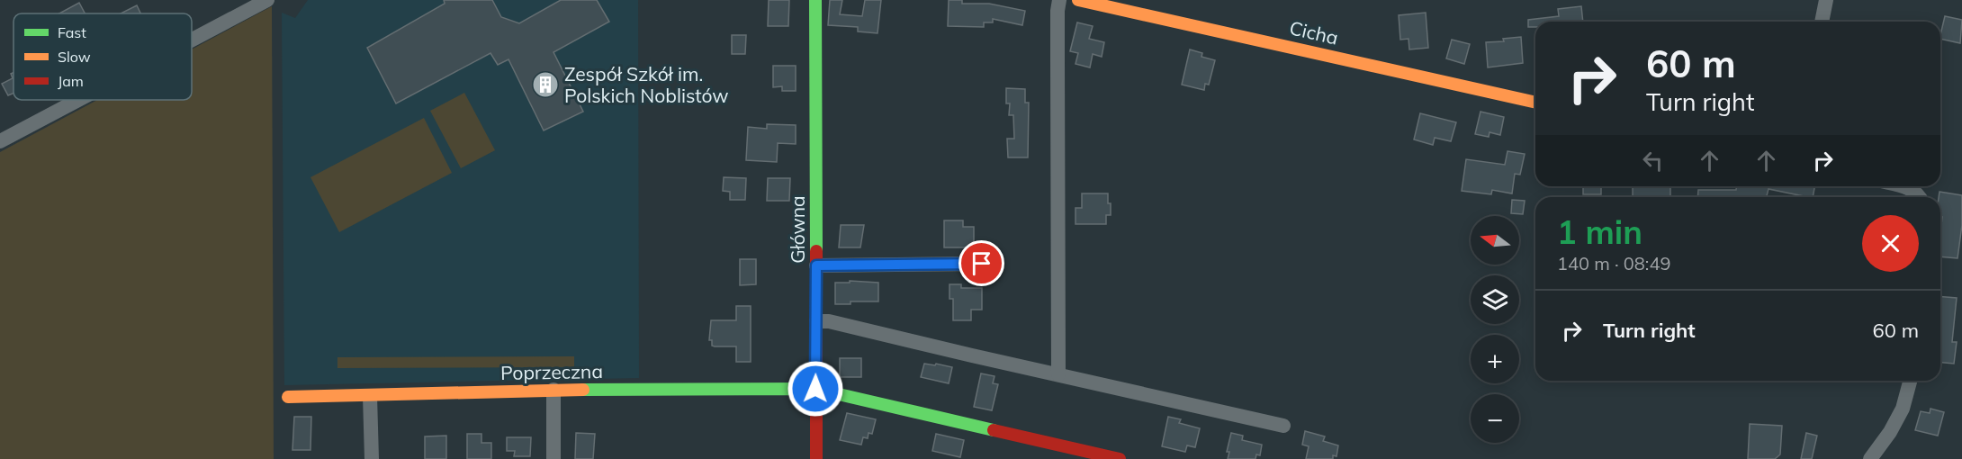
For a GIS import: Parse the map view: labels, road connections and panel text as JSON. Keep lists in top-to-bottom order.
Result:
{
  "streets": {
    "street": ["Cicha", "Główna", "Poprzeczna"]
  },
  "crossings": [
    ["Główna", "Poprzeczna"]
  ],
  "places": {
    "building": ["Zespół Szkół im. Polskich Noblistów"]
  },
  "legend": ["Fast", "Slow", "Jam"],
  "north": "left",
  "page": {
    "turn": ["60 m", "Turn right"],
    "heading": ["1 min", "140 m · 08:49"],
    "map_buttons": ["+", "−"],
    "list": [
      {
        "name": "Turn right",
        "value": "60 m"
      }
    ]
  }
}
